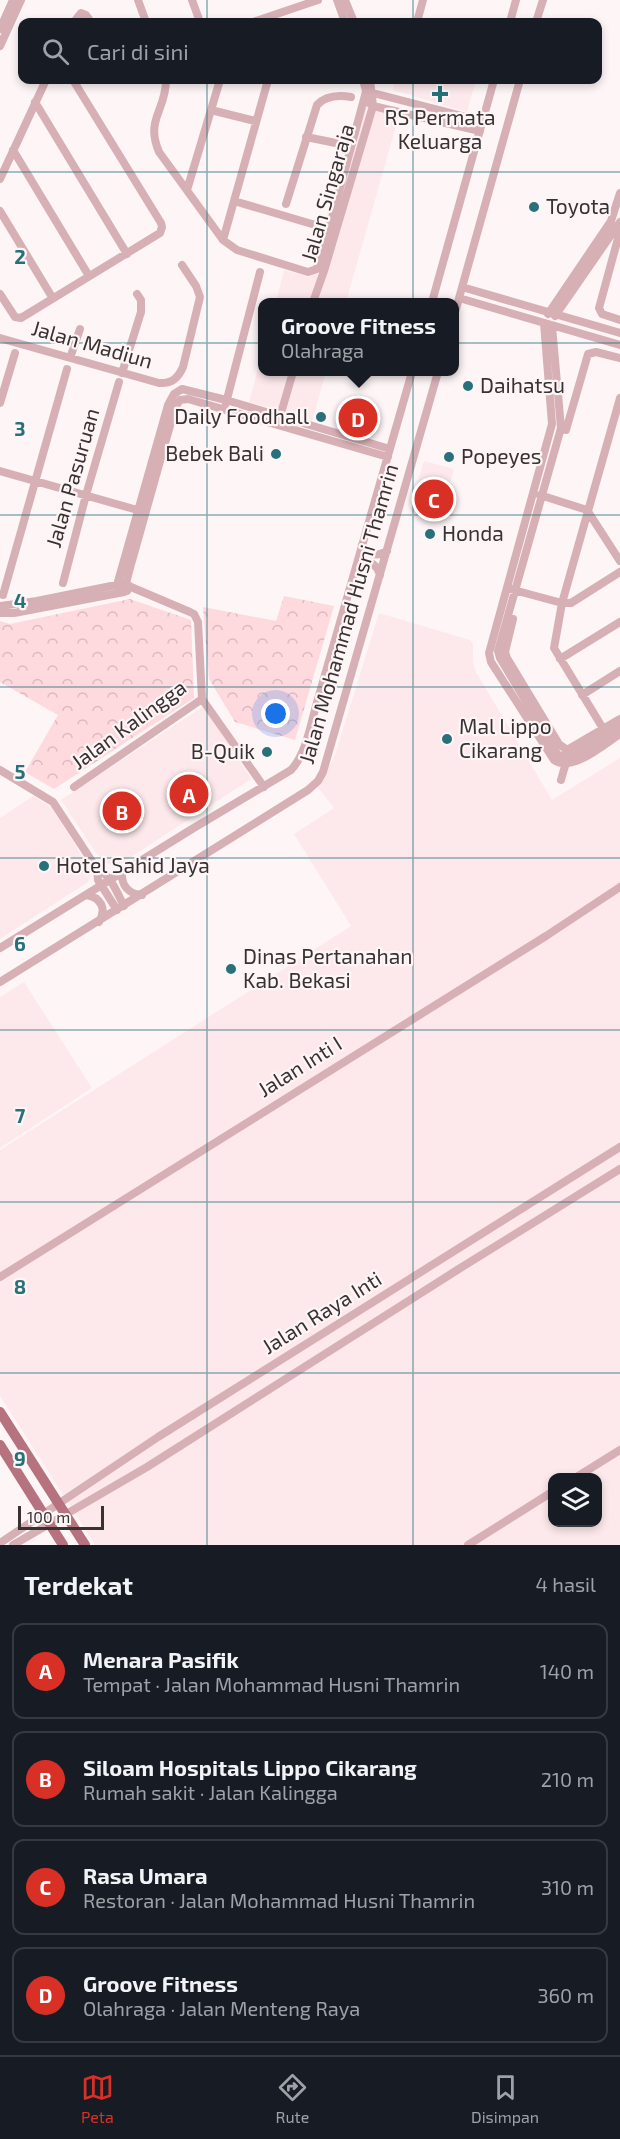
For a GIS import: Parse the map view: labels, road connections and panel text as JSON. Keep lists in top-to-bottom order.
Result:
{
  "streets": {
    "street": [
      "Jalan Singaraja",
      "Jalan Madiun",
      "Jalan Pasuruan",
      "Jalan Mohammad Husni Thamrin",
      "Jalan Kalingga",
      "Jalan Inti I",
      "Jalan Raya Inti"
    ]
  },
  "places": {
    "health": ["RS Permata Keluarga"],
    "other": [
      "Toyota",
      "Daihatsu",
      "Daily Foodhall",
      "Bebek Bali",
      "Popeyes",
      "Honda",
      "Mal Lippo Cikarang",
      "B-Quik",
      "Hotel Sahid Jaya",
      "Dinas Pertanahan Kab. Bekasi"
    ]
  },
  "scale_bar": "100 m",
  "page": {
    "search": "Cari di sini",
    "popup": ["Groove Fitness", "Olahraga"],
    "pins": [
      "D",
      "C",
      "A",
      "B"
    ],
    "scale": "100 m",
    "heading": ["Terdekat", "4 hasil"],
    "list": [
      {
        "mark": "A",
        "name": "Menara Pasifik",
        "note": "Tempat · Jalan Mohammad Husni Thamrin",
        "value": "140 m"
      },
      {
        "mark": "B",
        "name": "Siloam Hospitals Lippo Cikarang",
        "note": "Rumah sakit · Jalan Kalingga",
        "value": "210 m"
      },
      {
        "mark": "C",
        "name": "Rasa Umara",
        "note": "Restoran · Jalan Mohammad Husni Thamrin",
        "value": "310 m"
      },
      {
        "mark": "D",
        "name": "Groove Fitness",
        "note": "Olahraga · Jalan Menteng Raya",
        "value": "360 m"
      }
    ],
    "nav": ["Peta", "Rute", "Disimpan"]
  },
  "grid": {
    "rows": [
      "2",
      "3",
      "4",
      "5",
      "6",
      "7",
      "8",
      "9"
    ]
  }
}
